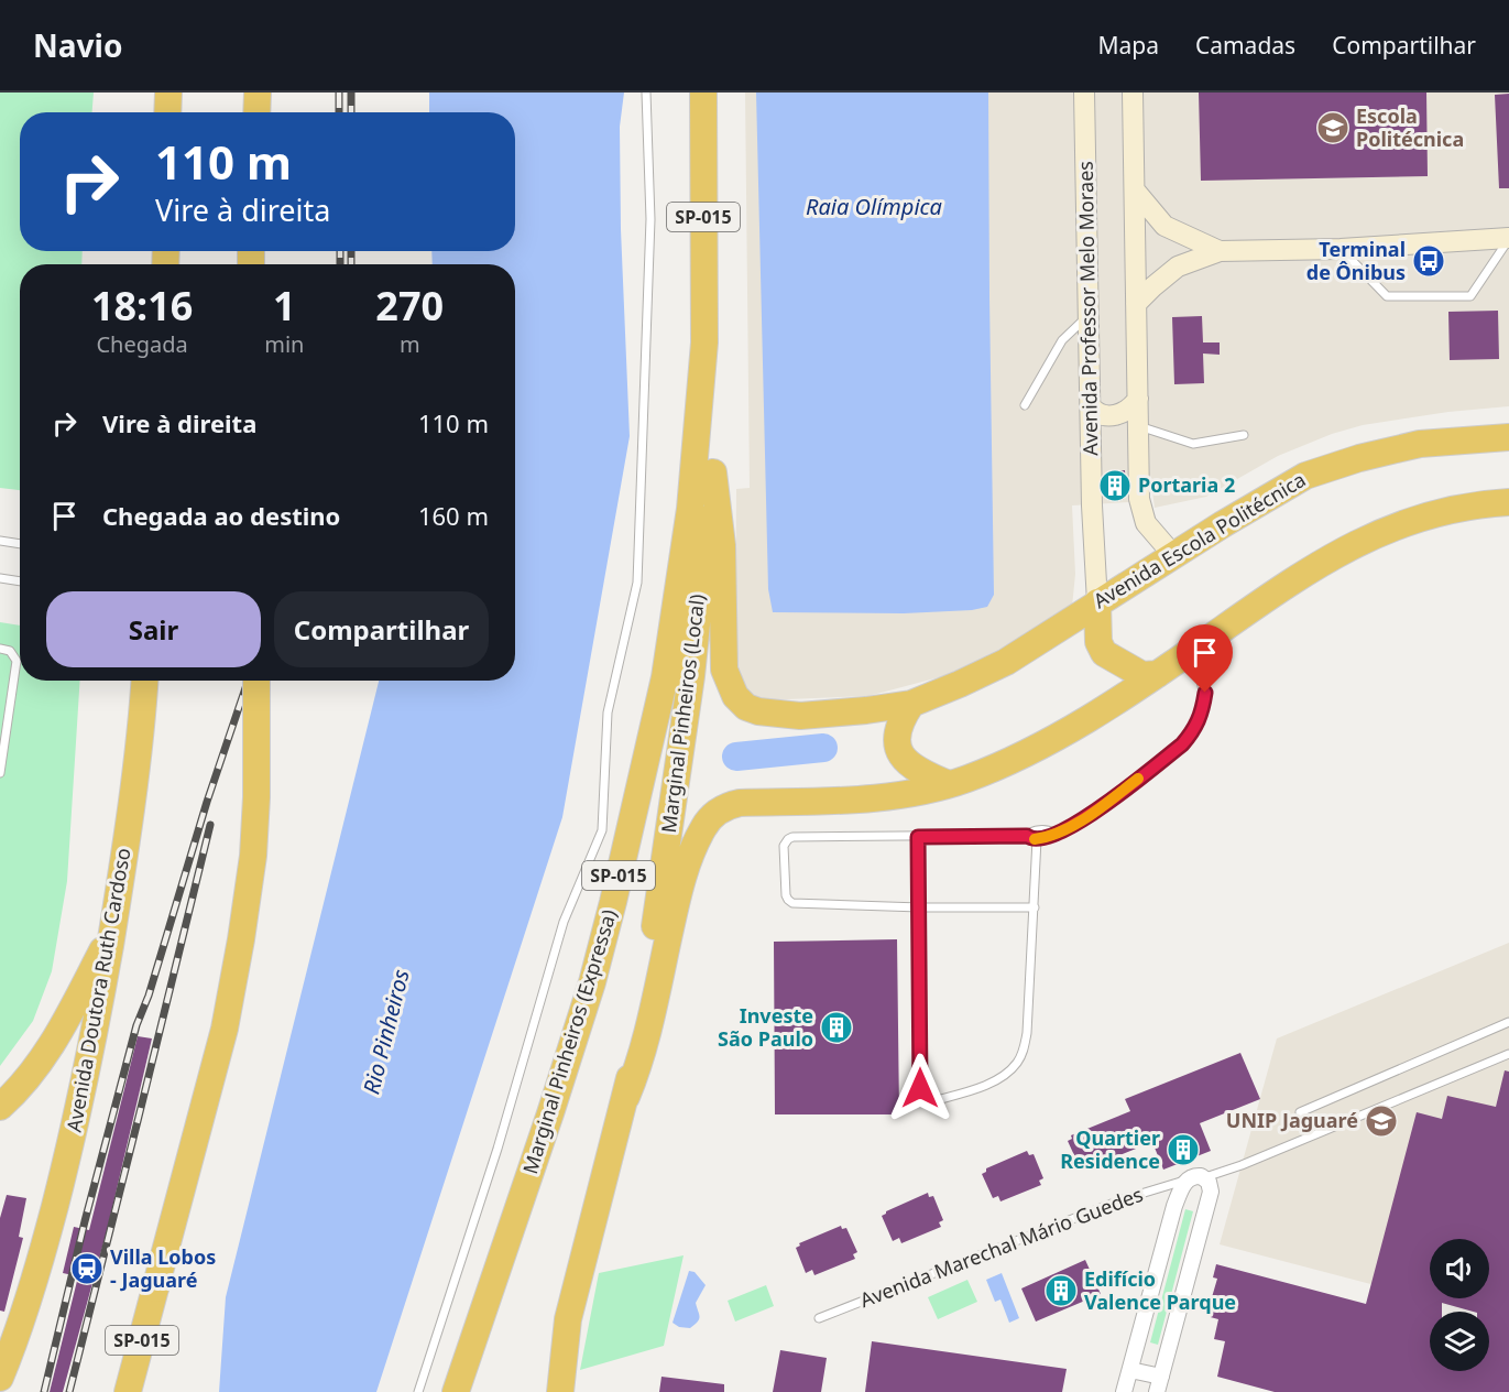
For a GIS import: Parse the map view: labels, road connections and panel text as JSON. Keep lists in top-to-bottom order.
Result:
{
  "streets": {
    "highway": [
      "SP-015",
      "Avenida Escola Politécnica",
      "Marginal Pinheiros (Local)",
      "Avenida Doutora Ruth Cardoso",
      "Marginal Pinheiros (Expressa)"
    ],
    "street": ["Avenida Professor Melo Moraes", "Avenida Marechal Mário Guedes"]
  },
  "crossings": [
    ["Avenida Professor Melo Moraes", "Avenida Escola Politécnica"],
    ["Avenida Escola Politécnica", "Marginal Pinheiros (Local)"],
    ["Marginal Pinheiros (Local)", "Marginal Pinheiros (Expressa)"]
  ],
  "water": ["Raia Olímpica", "Rio Pinheiros"],
  "places": {
    "school or university": ["Escola Politécnica", "UNIP Jaguaré"],
    "bus stop": ["Terminal de Ônibus"],
    "building": [
      "Portaria 2",
      "Investe São Paulo",
      "Quartier Residence",
      "Edifício Valence Parque"
    ],
    "station": ["Villa Lobos - Jaguaré"]
  },
  "page": {
    "header": "Navio",
    "nav": ["Mapa", "Camadas", "Compartilhar"],
    "turn": ["110 m", "Vire à direita"],
    "eta": [
      "18:16",
      "Chegada",
      "1",
      "min",
      "270",
      "m"
    ],
    "list": [
      {
        "name": "Vire à direita",
        "value": "110 m"
      },
      {
        "name": "Chegada ao destino",
        "value": "160 m"
      }
    ],
    "buttons": ["Sair", "Compartilhar"]
  }
}
